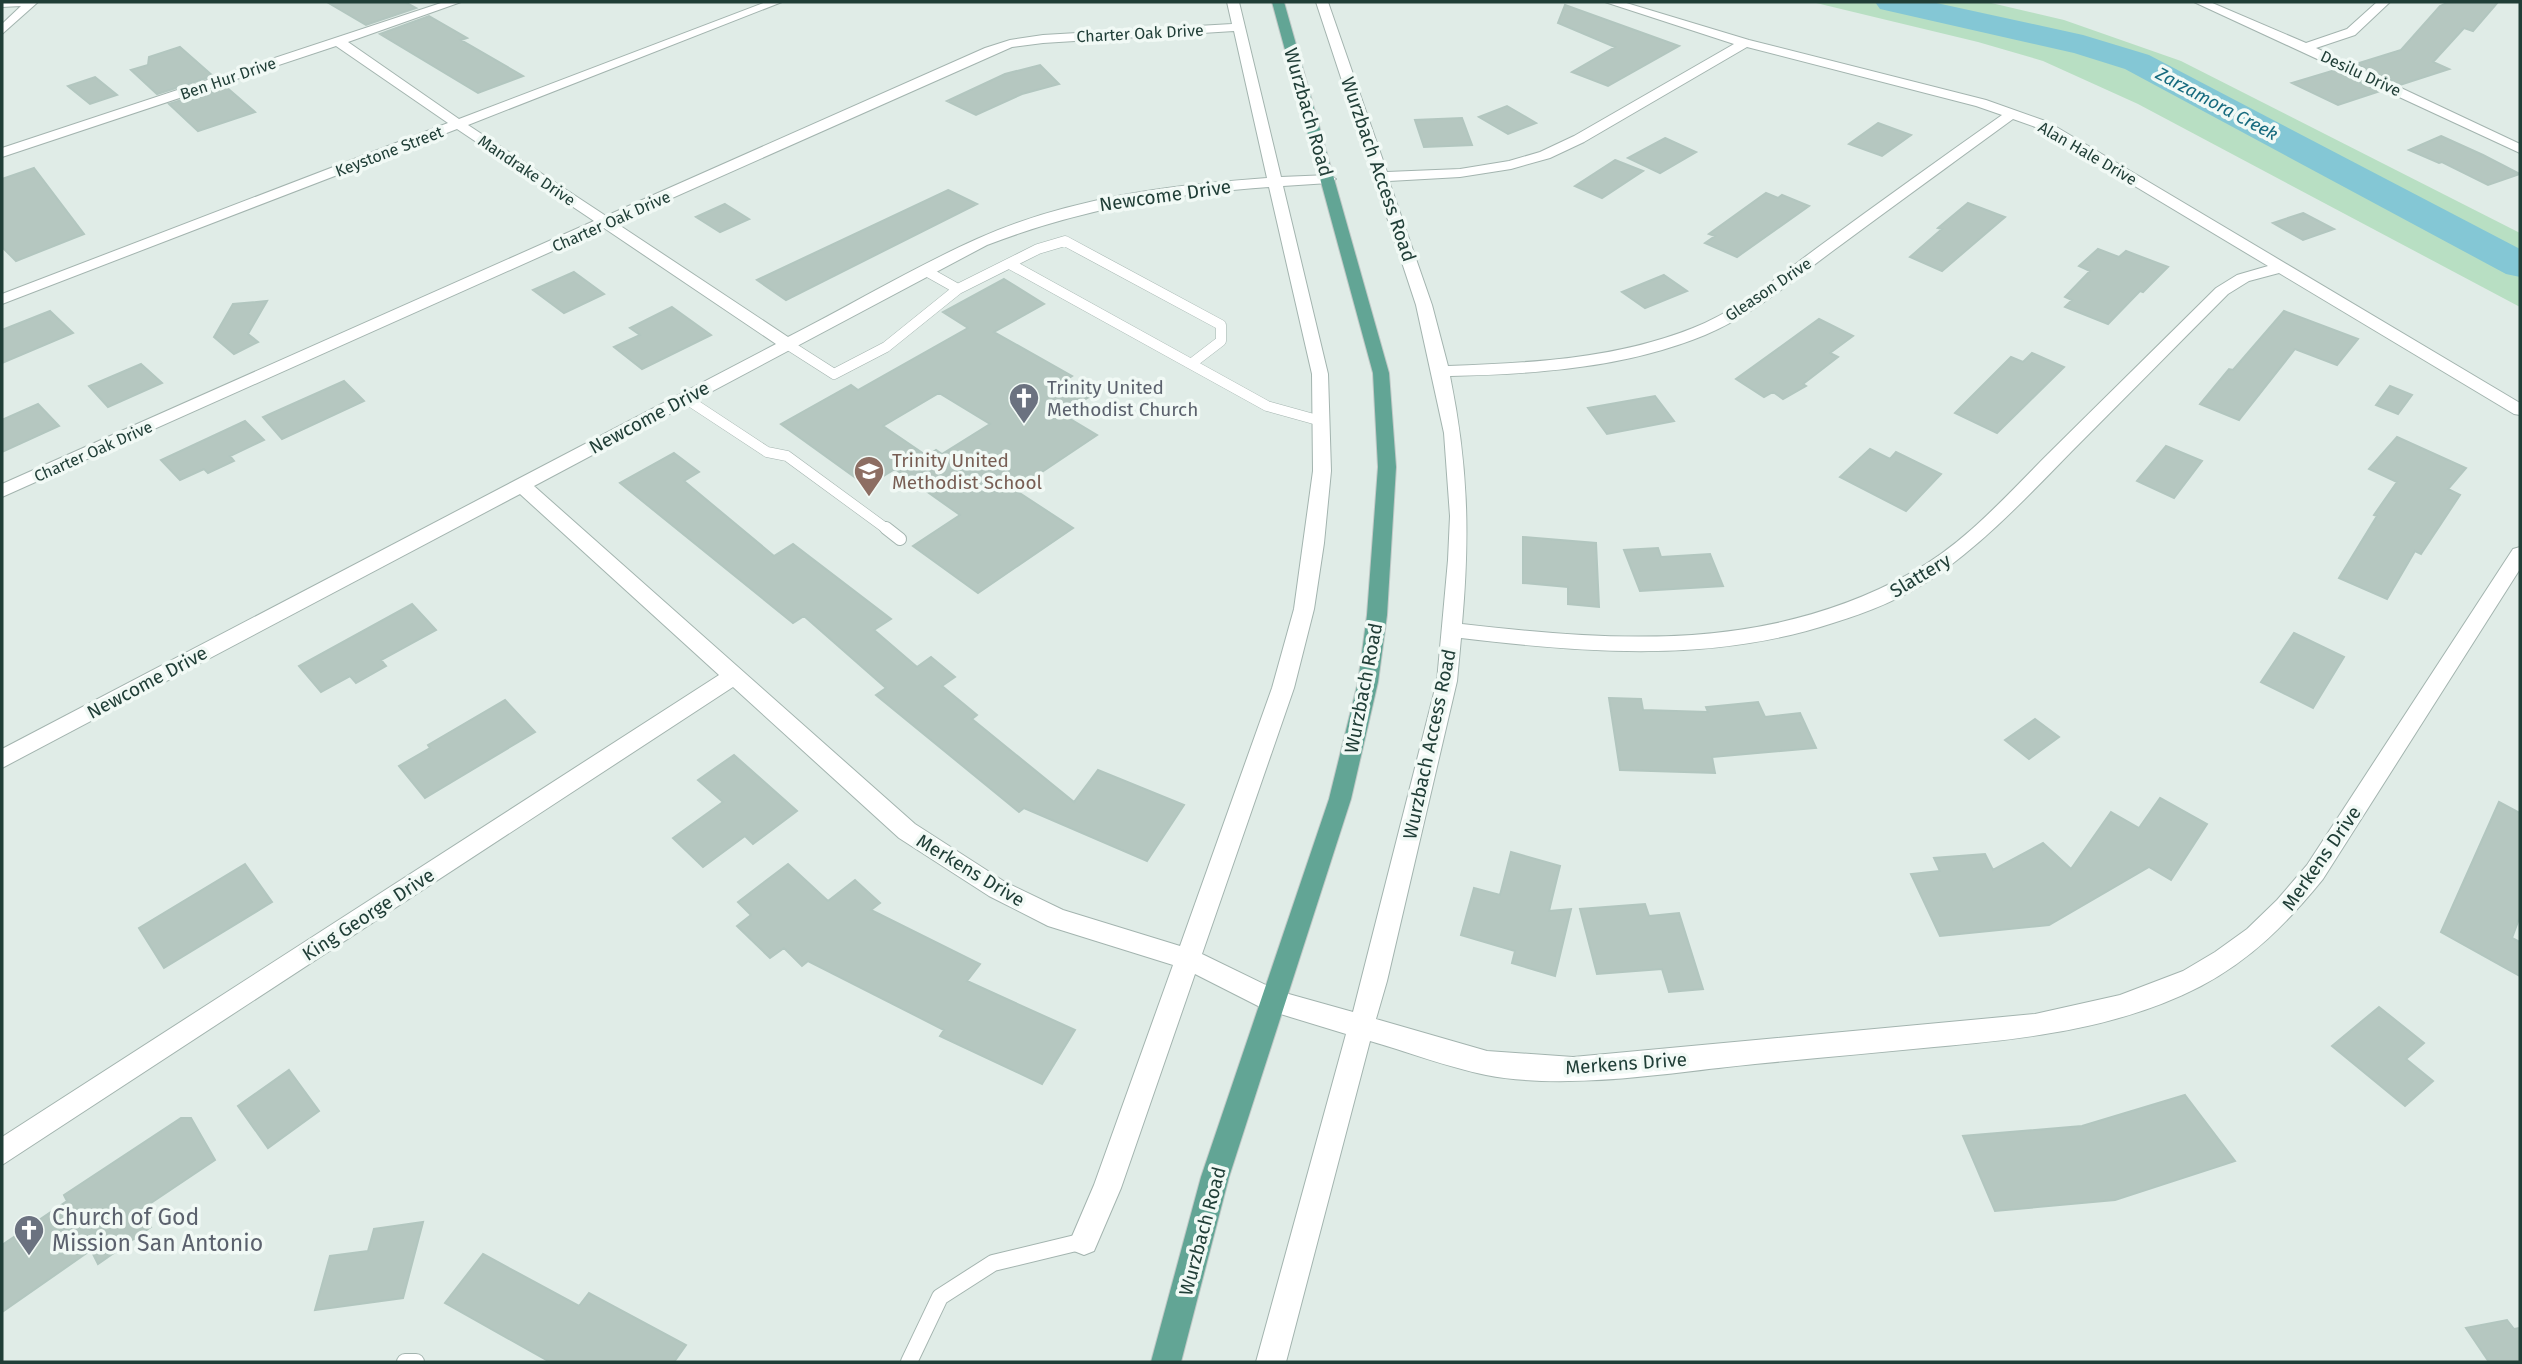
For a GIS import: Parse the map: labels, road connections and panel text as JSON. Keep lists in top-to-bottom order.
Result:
{
  "streets": {
    "main road": ["Wurzbach Road"],
    "street": [
      "Charter Oak Drive",
      "Desilu Drive",
      "Ben Hur Drive",
      "Keystone Street",
      "Alan Hale Drive",
      "Wurzbach Access Road",
      "Mandrake Drive",
      "Newcome Drive",
      "Gleason Drive",
      "Slattery",
      "Merkens Drive",
      "King George Drive"
    ]
  },
  "crossings": [
    ["Charter Oak Drive", "Mandrake Drive"],
    ["Ben Hur Drive", "Mandrake Drive"],
    ["Wurzbach Road", "Newcome Drive"],
    ["Wurzbach Road", "Merkens Drive"],
    ["Keystone Street", "Mandrake Drive"],
    ["Alan Hale Drive", "Gleason Drive"],
    ["Alan Hale Drive", "Slattery"],
    ["Wurzbach Access Road", "Gleason Drive"],
    ["Wurzbach Access Road", "Slattery"],
    ["Wurzbach Access Road", "Merkens Drive"],
    ["Mandrake Drive", "Newcome Drive"],
    ["Newcome Drive", "Merkens Drive"],
    ["Merkens Drive", "King George Drive"]
  ],
  "water": ["Zarzamora Creek"],
  "places": {
    "church": ["Trinity United Methodist Church", "Church of God Mission San Antonio"],
    "school or university": ["Trinity United Methodist School"]
  }
}
